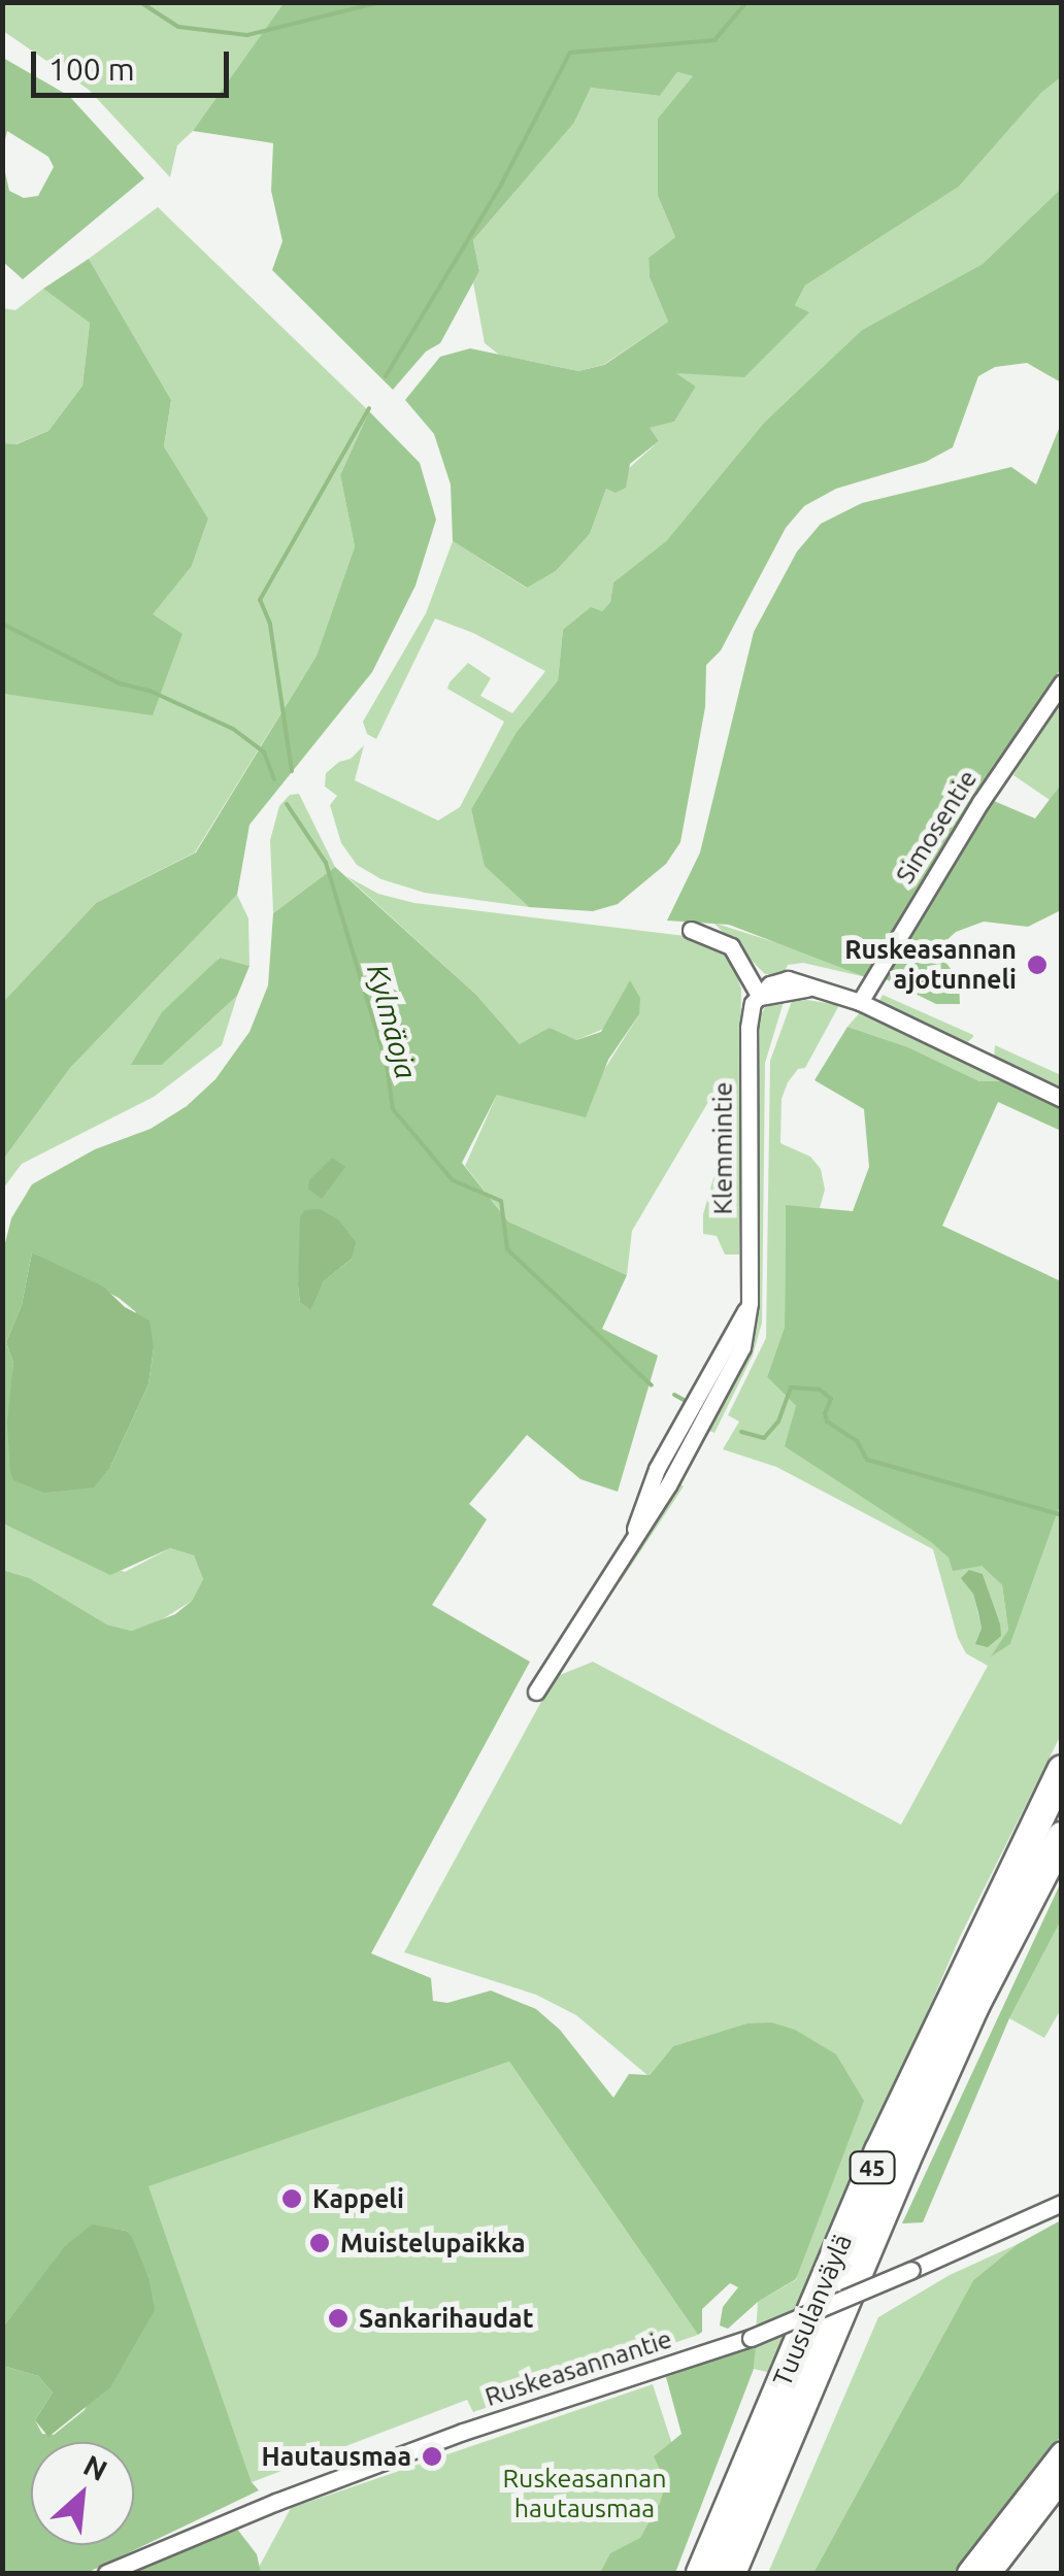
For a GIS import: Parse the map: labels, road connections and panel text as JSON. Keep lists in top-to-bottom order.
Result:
{
  "streets": {
    "highway": ["45", "Tuusulanväylä"],
    "street": ["Simosentie", "Klemmintie", "Ruskeasannantie"]
  },
  "water": ["Kylmäoja"],
  "parks": ["Ruskeasannan hautausmaa"],
  "places": [
    "Ruskeasannan ajotunneli",
    "Kappeli",
    "Muistelupaikka",
    "Sankarihaudat",
    "Hautausmaa"
  ],
  "scale_bar": "100 m",
  "north": "top right"
}
